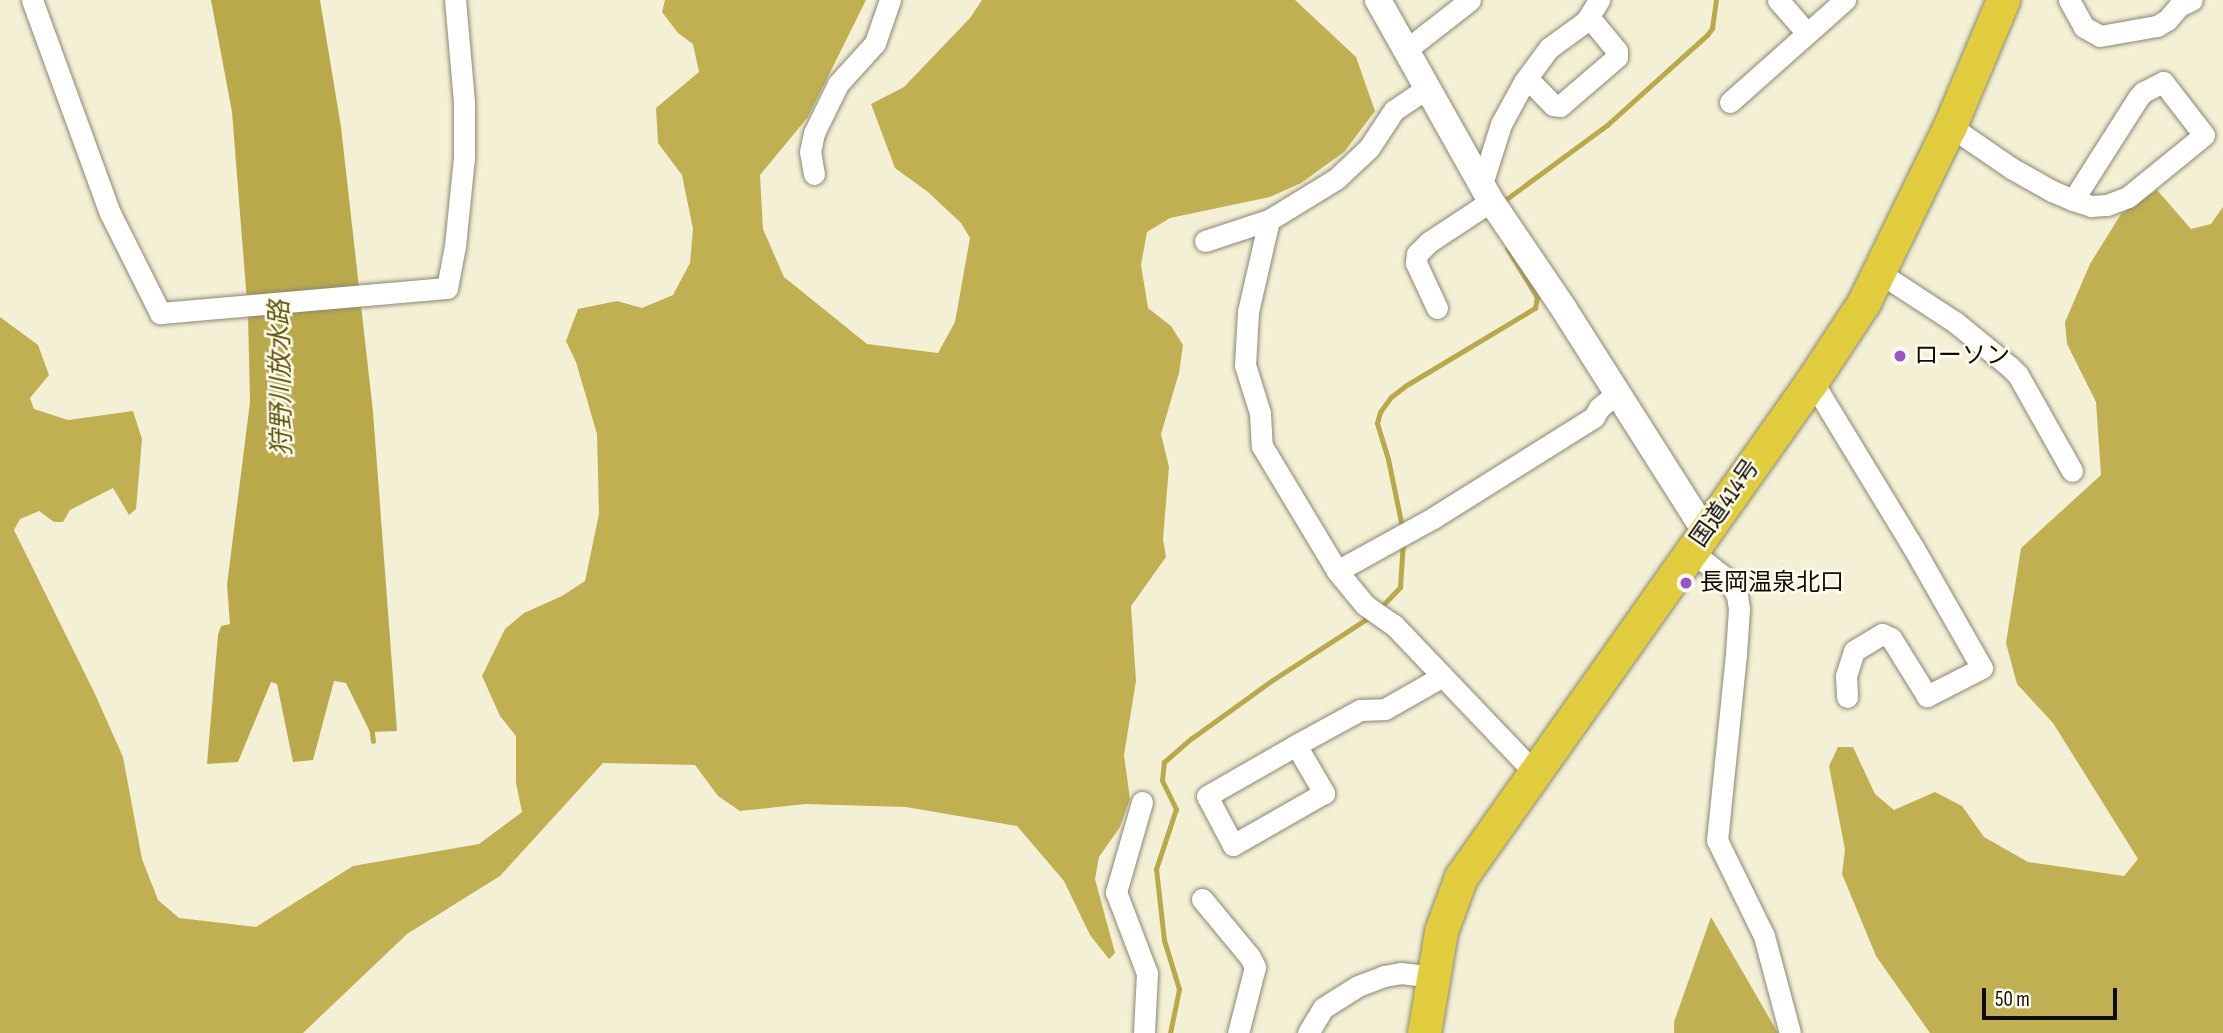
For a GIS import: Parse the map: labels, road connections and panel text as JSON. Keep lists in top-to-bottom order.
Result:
{
  "streets": {
    "highway": ["国道414号"]
  },
  "water": ["狩野川放水路"],
  "places": ["ローソン", "長岡温泉北口"],
  "scale_bar": "50 m"
}
